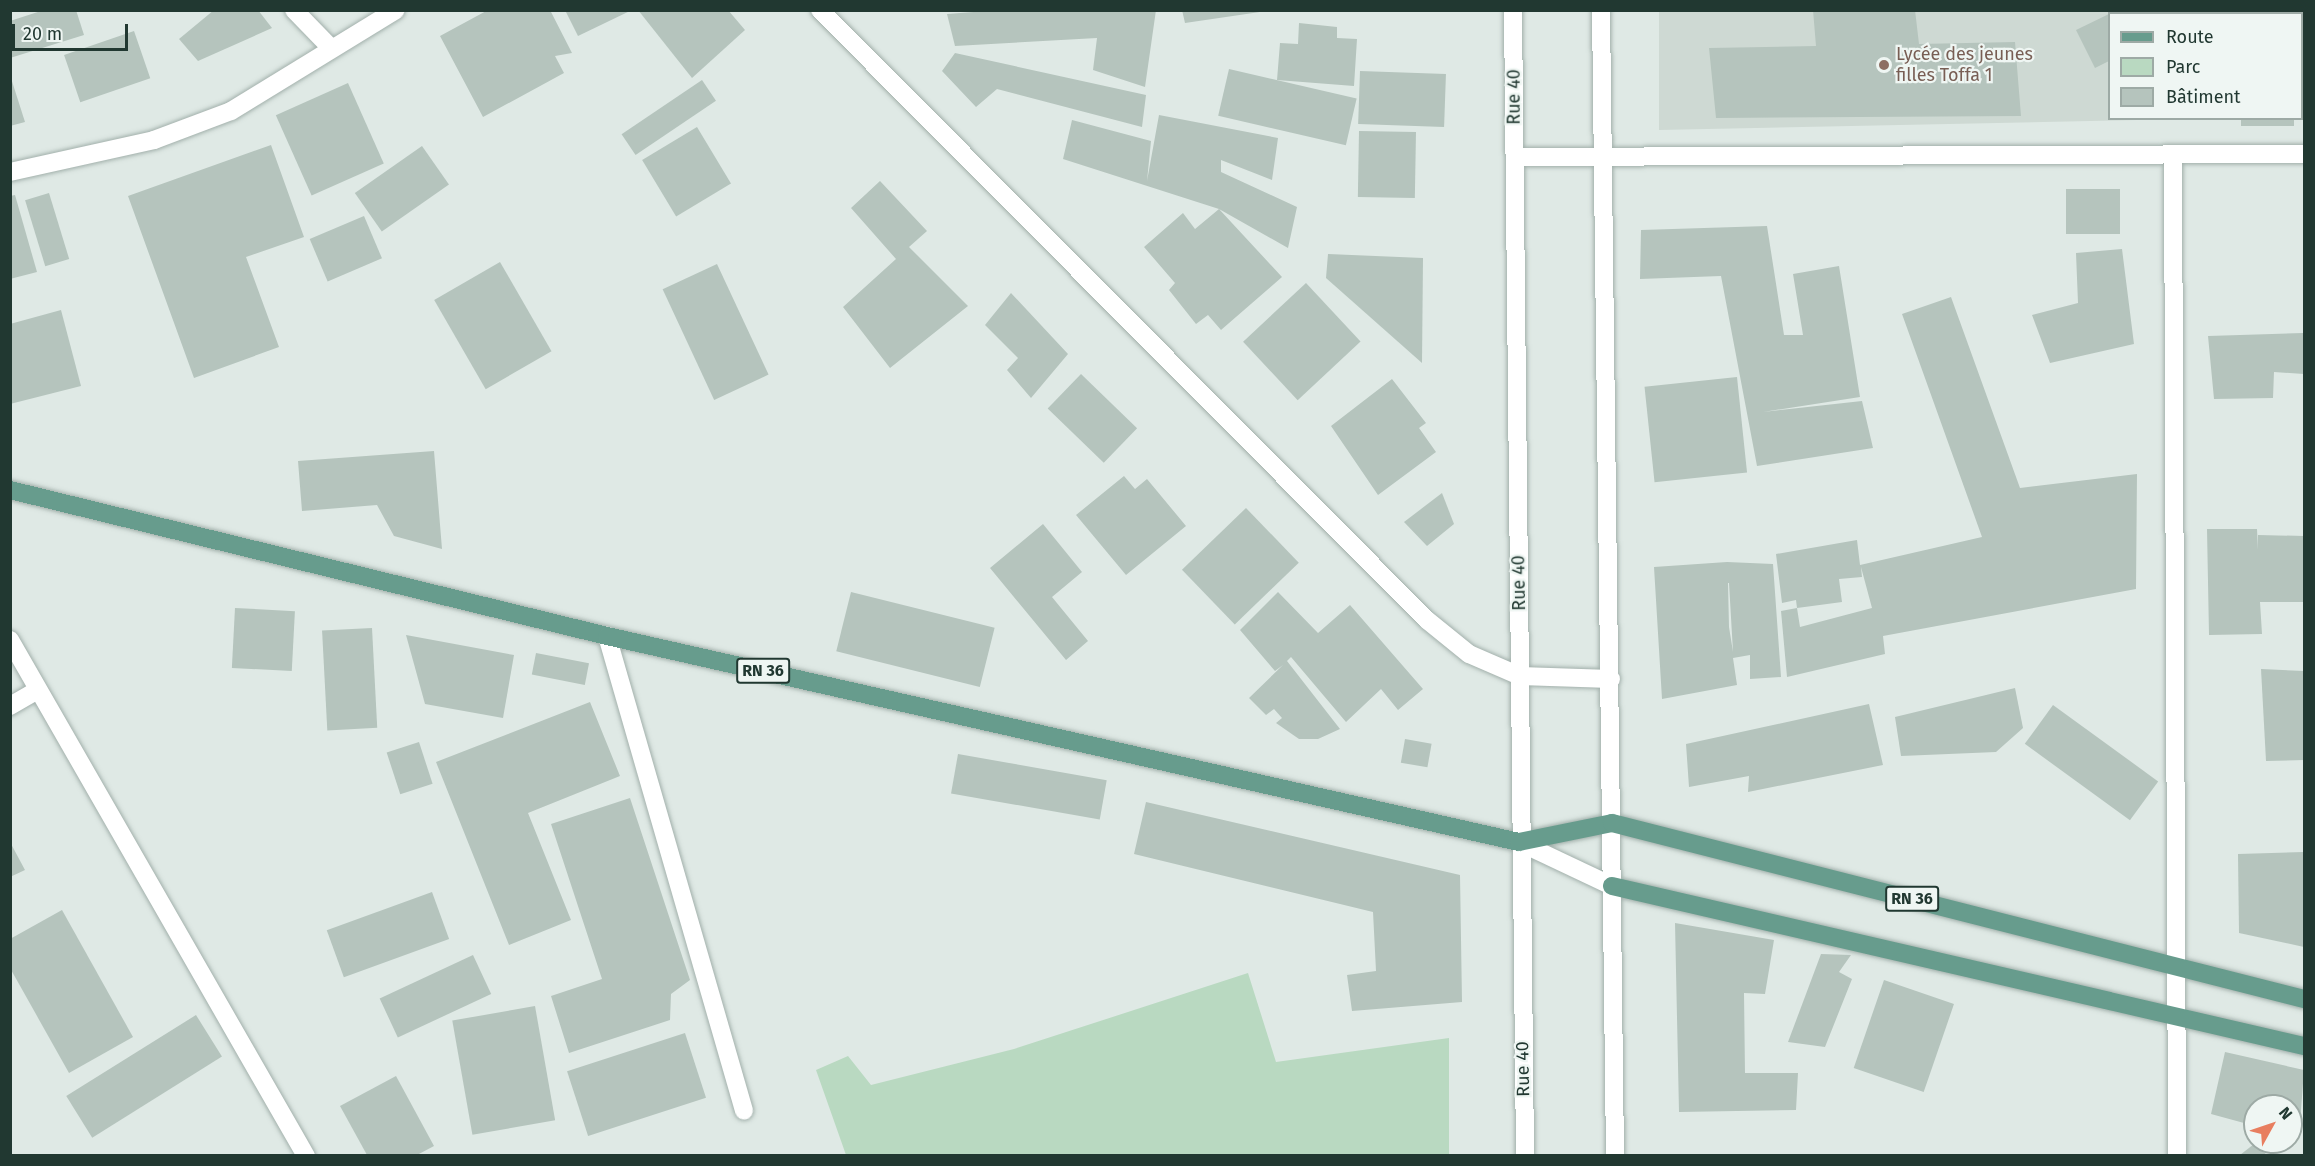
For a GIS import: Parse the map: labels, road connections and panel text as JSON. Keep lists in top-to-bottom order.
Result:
{
  "streets": {
    "main road": ["RN 36"],
    "street": ["Rue 40"]
  },
  "crossings": [
    ["Rue 40", "RN 36"]
  ],
  "places": ["Lycée des jeunes filles Toffa 1"],
  "legend": ["Route", "Parc", "Bâtiment"],
  "scale_bar": "20 m",
  "north": "top right"
}
